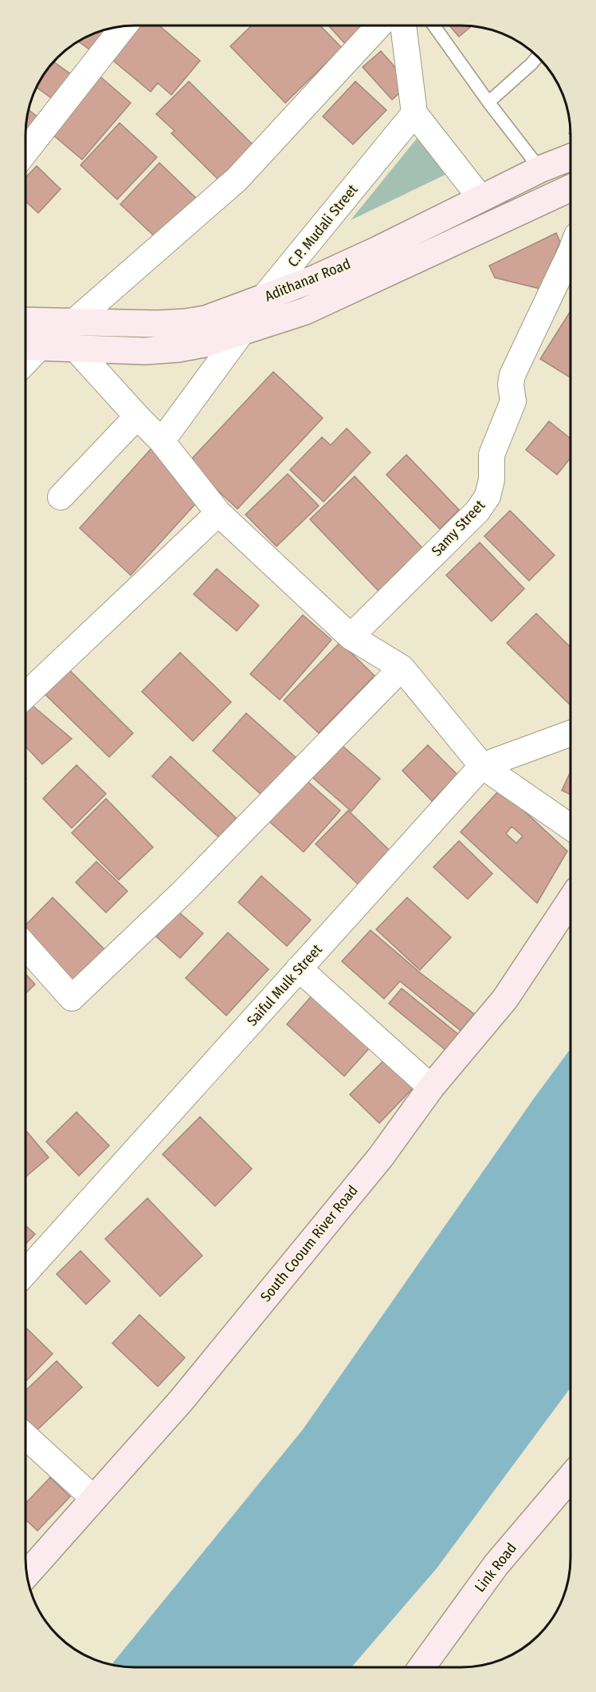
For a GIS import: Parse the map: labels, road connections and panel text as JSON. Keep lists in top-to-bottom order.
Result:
{
  "streets": {
    "main road": ["Adithanar Road", "South Cooum River Road", "Link Road"],
    "street": ["C.P. Mudali Street", "Samy Street", "Saiful Mulk Street"]
  },
  "crossings": [
    ["C.P. Mudali Street", "Adithanar Road"]
  ]
}
